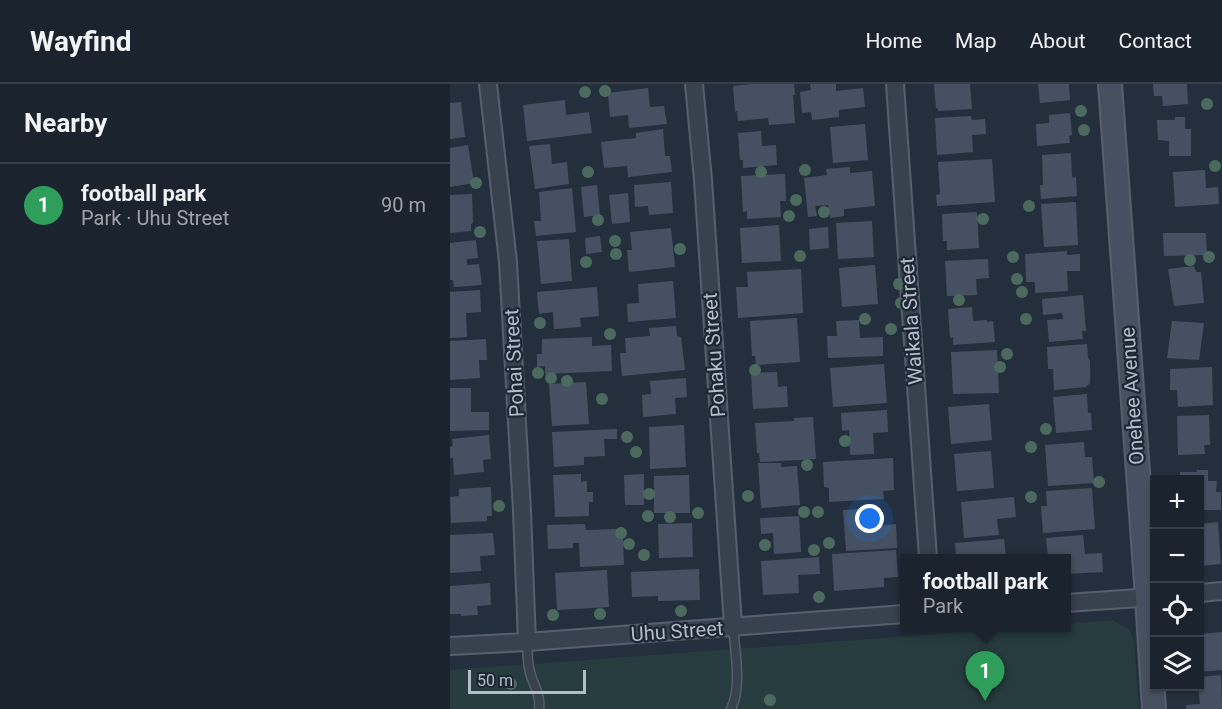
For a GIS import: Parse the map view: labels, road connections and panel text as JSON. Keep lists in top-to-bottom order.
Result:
{
  "streets": {
    "street": [
      "Waikala Street",
      "Pohaku Street",
      "Pohai Street",
      "Onehee Avenue",
      "Uhu Street"
    ]
  },
  "crossings": [
    ["Pohaku Street", "Uhu Street"],
    ["Pohai Street", "Uhu Street"]
  ],
  "scale_bar": "50 m",
  "page": {
    "header": "Wayfind",
    "nav": [
      "Home",
      "Map",
      "About",
      "Contact"
    ],
    "heading": "Nearby",
    "list": [
      {
        "mark": "1",
        "name": "football park",
        "note": "Park · Uhu Street",
        "value": "90 m"
      }
    ],
    "map_buttons": ["+", "−"],
    "popup": ["football park", "Park"],
    "pins": "1",
    "scale": "50 m"
  }
}
